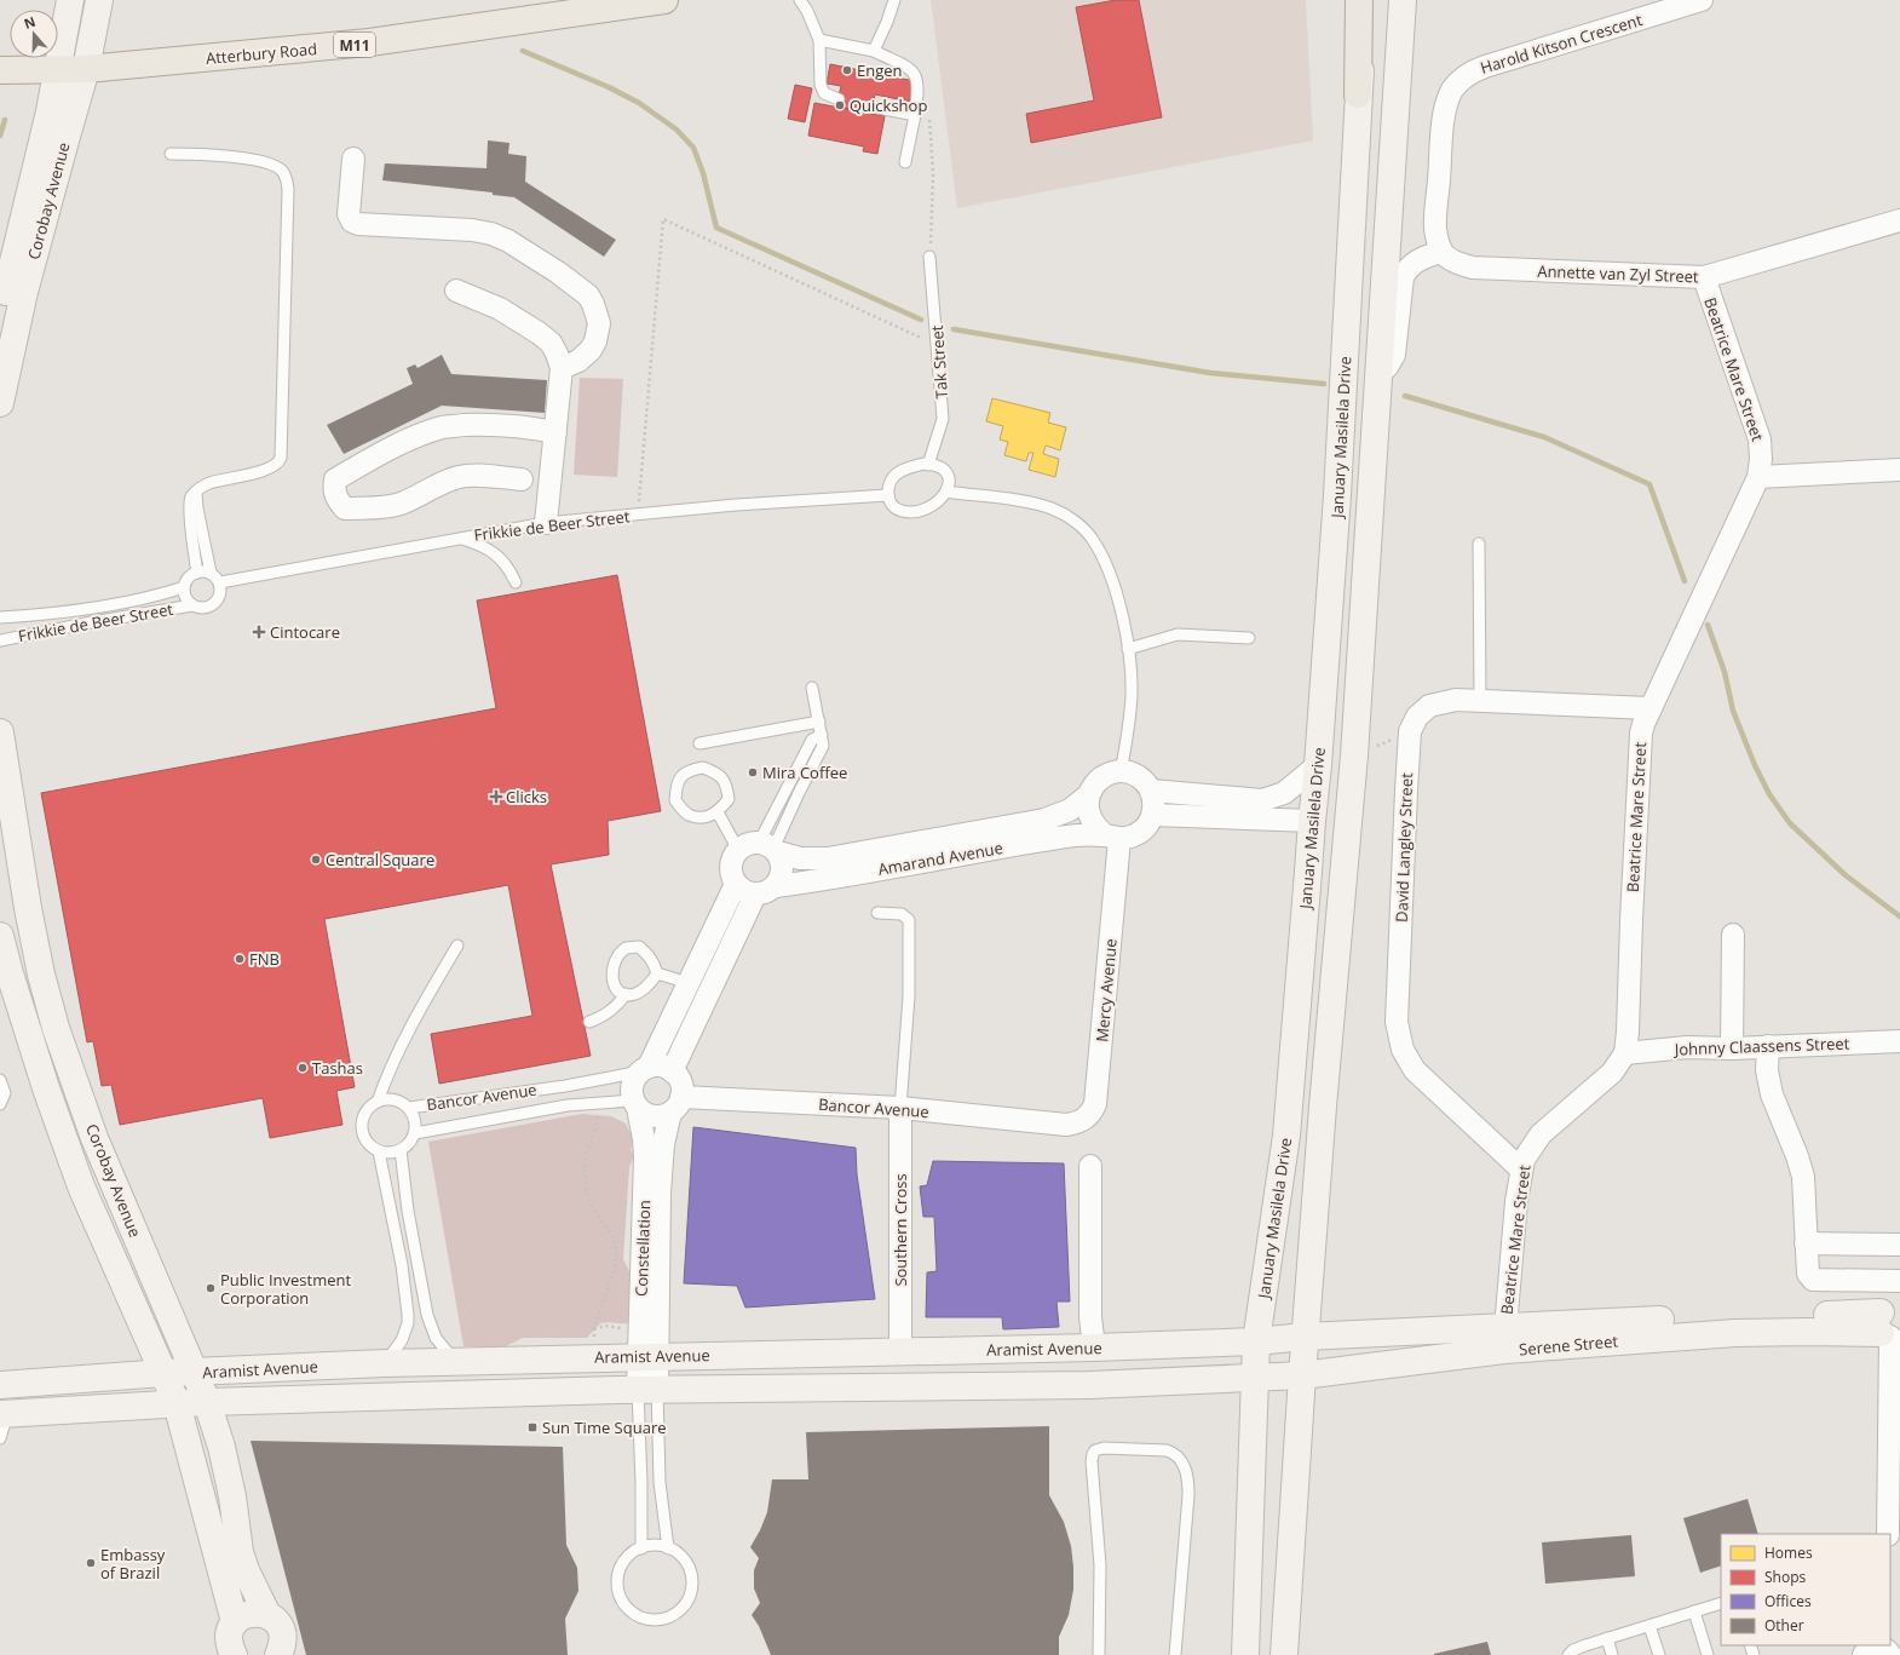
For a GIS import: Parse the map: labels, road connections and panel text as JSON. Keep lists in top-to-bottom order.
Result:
{
  "streets": {
    "main road": ["M11", "Atterbury Road"],
    "street": [
      "Harold Kitson Crescent",
      "Corobay Avenue",
      "Annette van Zyl Street",
      "Beatrice Mare Street",
      "January Masilela Drive",
      "David Langley Street",
      "Amarand Avenue",
      "Mercy Avenue",
      "Johnny Claassens Street",
      "Bancor Avenue",
      "Southern Cross",
      "Constellation",
      "Serene Street",
      "Aramist Avenue"
    ],
    "lane": ["Tak Street", "Frikkie de Beer Street"]
  },
  "crossings": [
    ["Harold Kitson Crescent", "Annette van Zyl Street"],
    ["Atterbury Road", "Corobay Avenue"],
    ["Corobay Avenue", "Aramist Avenue"],
    ["Annette van Zyl Street", "Beatrice Mare Street"],
    ["Tak Street", "Frikkie de Beer Street"],
    ["Beatrice Mare Street", "David Langley Street"],
    ["Beatrice Mare Street", "Johnny Claassens Street"],
    ["Beatrice Mare Street", "Serene Street"],
    ["January Masilela Drive", "Serene Street"],
    ["January Masilela Drive", "Aramist Avenue"],
    ["Amarand Avenue", "Mercy Avenue"],
    ["Mercy Avenue", "Bancor Avenue"],
    ["Bancor Avenue", "Southern Cross"],
    ["Bancor Avenue", "Constellation"],
    ["Southern Cross", "Aramist Avenue"],
    ["Constellation", "Aramist Avenue"],
    ["Serene Street", "Aramist Avenue"]
  ],
  "places": {
    "other": [
      "Engen",
      "Quickshop",
      "Mira Coffee",
      "Central Square",
      "FNB",
      "Tashas",
      "Public Investment Corporation",
      "Embassy of Brazil"
    ],
    "health": ["Cintocare", "Clicks"],
    "transit": ["Sun Time Square"]
  },
  "legend": [
    "Homes",
    "Shops",
    "Offices",
    "Other"
  ],
  "north": "top"
}
